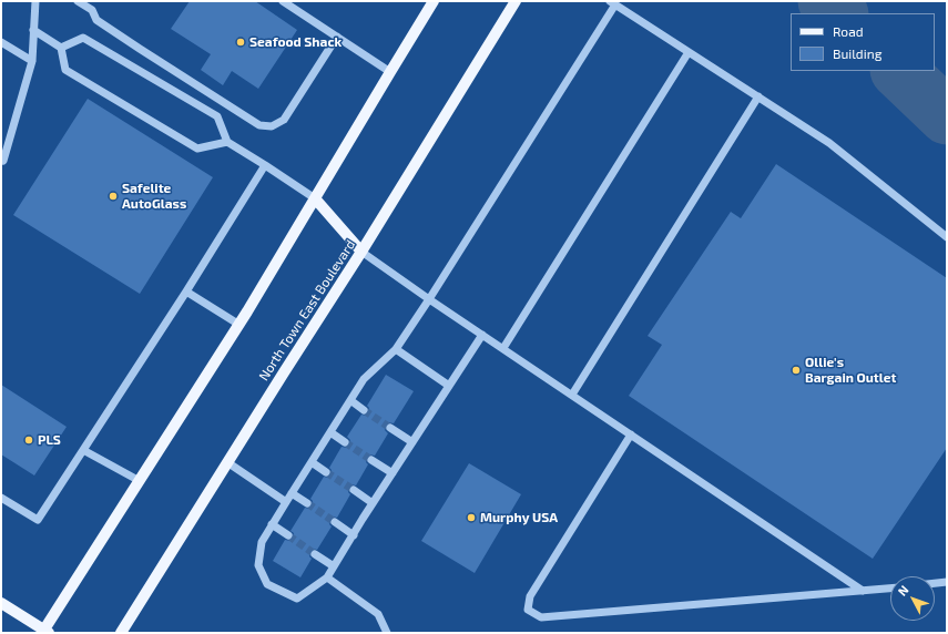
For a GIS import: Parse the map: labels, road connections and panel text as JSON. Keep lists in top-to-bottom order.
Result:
{
  "streets": {
    "main road": ["North Town East Boulevard"]
  },
  "places": [
    "Seafood Shack",
    "Safelite AutoGlass",
    "Ollie's Bargain Outlet",
    "PLS",
    "Murphy USA"
  ],
  "legend": ["Road", "Building"],
  "north": "top left"
}
